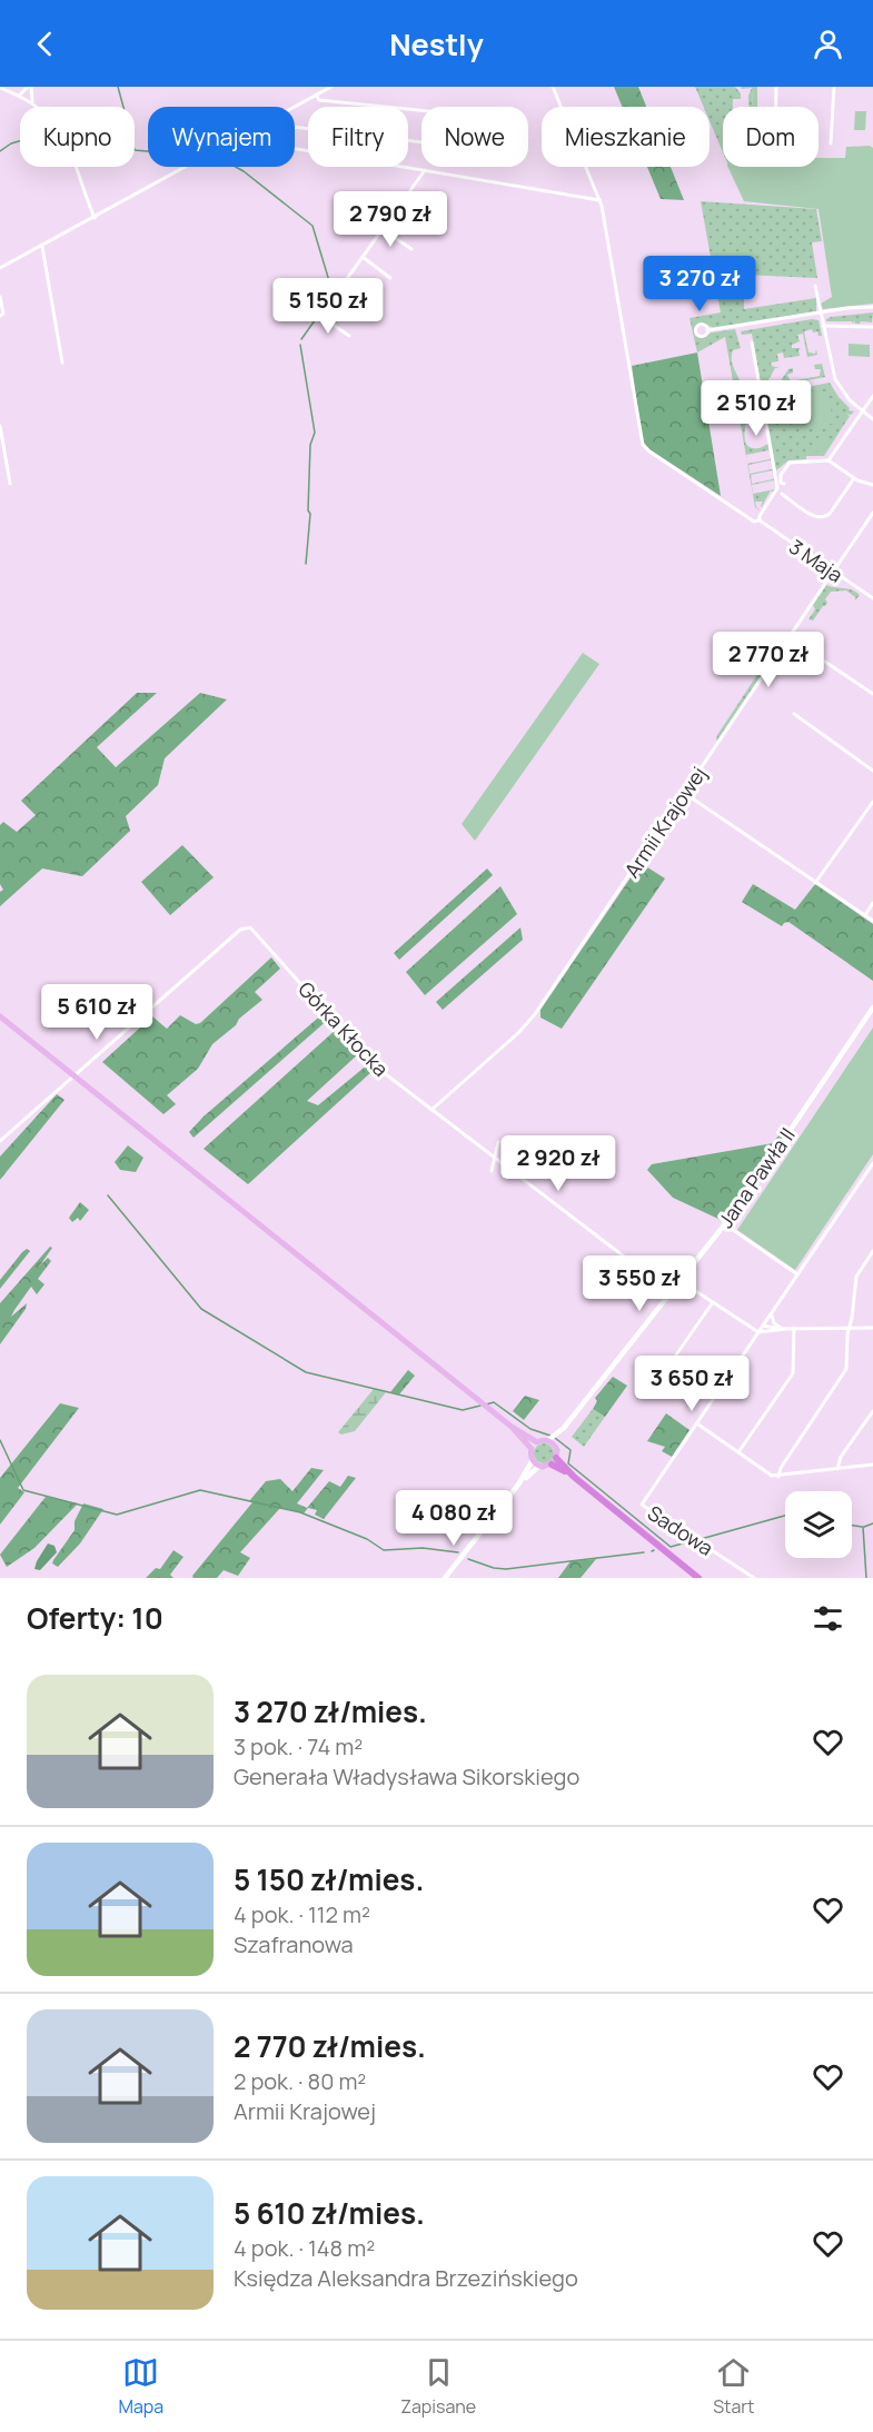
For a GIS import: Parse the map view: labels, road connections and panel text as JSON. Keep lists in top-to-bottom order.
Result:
{
  "streets": {
    "main road": ["Jana Pawła II"],
    "street": [
      "3 Maja",
      "Armii Krajowej",
      "Górka Kłocka",
      "Sadowa"
    ]
  },
  "crossings": [
    ["3 Maja", "Armii Krajowej"],
    ["Armii Krajowej", "Górka Kłocka"],
    ["Górka Kłocka", "Jana Pawła II"]
  ],
  "page": {
    "header": "Nestly",
    "chip": [
      "Kupno",
      "Wynajem",
      "Filtry",
      "Nowe",
      "Mieszkanie",
      "Dom"
    ],
    "price": [
      "2 790 zł",
      "3 270 zł",
      "5 150 zł",
      "2 510 zł",
      "2 770 zł",
      "5 610 zł",
      "2 920 zł",
      "3 550 zł",
      "3 650 zł",
      "4 080 zł"
    ],
    "heading": "Oferty: 10",
    "list": [
      {
        "name": "3 270 zł/mies.",
        "note": "3 pok. · 74 m² · Generała Władysława Sikorskiego"
      },
      {
        "name": "5 150 zł/mies.",
        "note": "4 pok. · 112 m² · Szafranowa"
      },
      {
        "name": "2 770 zł/mies.",
        "note": "2 pok. · 80 m² · Armii Krajowej"
      },
      {
        "name": "5 610 zł/mies.",
        "note": "4 pok. · 148 m² · Księdza Aleksandra Brzezińskiego"
      }
    ],
    "tabs": ["Mapa", "Zapisane", "Start"]
  }
}
